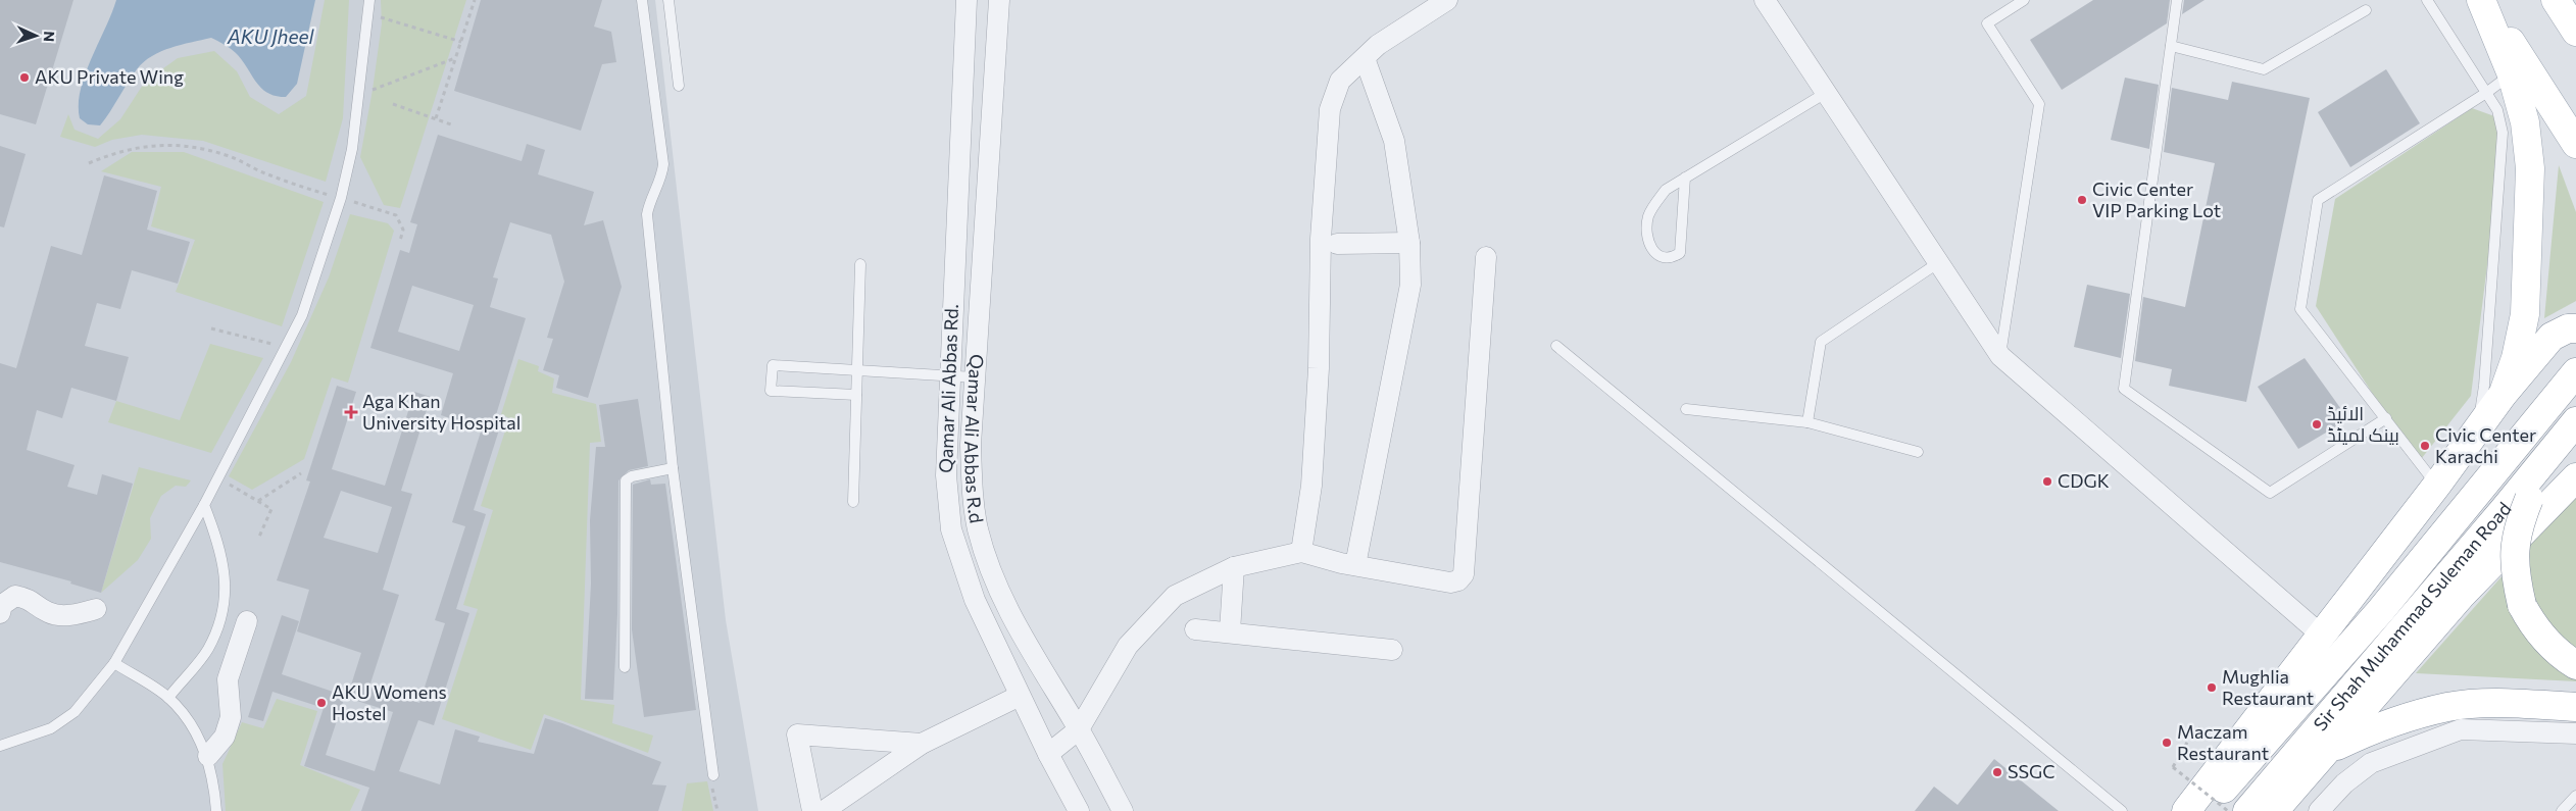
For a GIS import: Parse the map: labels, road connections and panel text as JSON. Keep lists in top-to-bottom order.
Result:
{
  "streets": {
    "main road": ["Sir Shah Muhammad Suleman Road"],
    "street": ["Qamar Ali Abbas Rd.", "Qamar Ali Abbas R.d"]
  },
  "water": ["AKU Jheel"],
  "places": {
    "other": [
      "AKU Private Wing",
      "Civic Center VIP Parking Lot",
      "الائیڈ بینک لمیٹڈ",
      "Civic Center Karachi",
      "CDGK",
      "Mughlia Restaurant",
      "AKU Womens Hostel",
      "Maczam Restaurant",
      "SSGC"
    ],
    "health": ["Aga Khan University Hospital"]
  },
  "north": "right"
}
